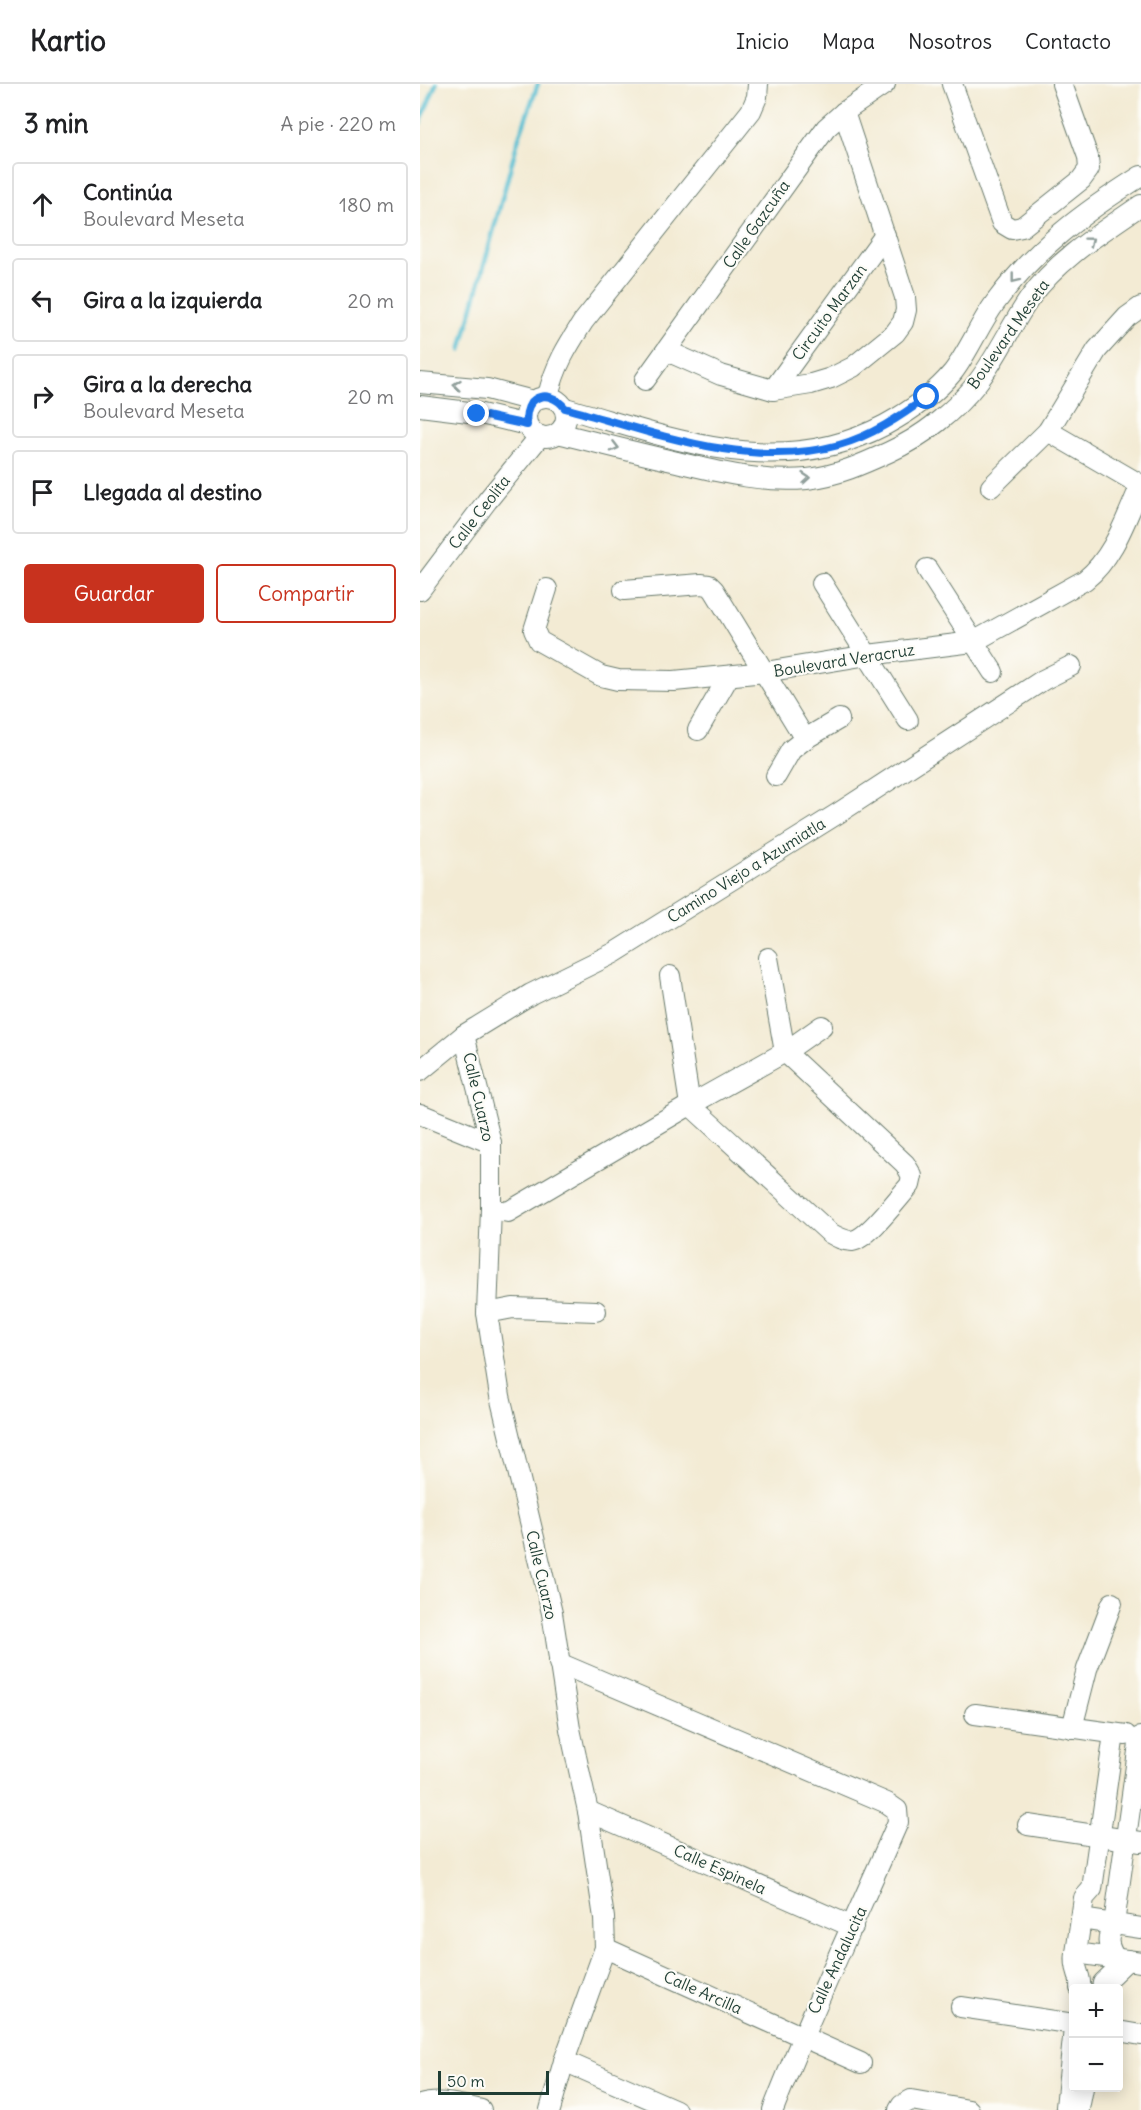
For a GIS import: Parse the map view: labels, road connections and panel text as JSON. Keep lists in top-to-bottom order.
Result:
{
  "streets": {
    "street": [
      "Calle Gazcuña",
      "Circuito Marzan",
      "Boulevard Meseta",
      "Calle Ceolita",
      "Boulevard Veracruz",
      "Camino Viejo a Azumiatla",
      "Calle Cuarzo",
      "Calle Espinela",
      "Calle Andalucita",
      "Calle Arcilla"
    ]
  },
  "crossings": [
    ["Calle Gazcuña", "Circuito Marzan"],
    ["Boulevard Meseta", "Calle Ceolita"],
    ["Camino Viejo a Azumiatla", "Calle Cuarzo"],
    ["Calle Cuarzo", "Calle Espinela"],
    ["Calle Cuarzo", "Calle Andalucita"],
    ["Calle Cuarzo", "Calle Arcilla"],
    ["Calle Espinela", "Calle Andalucita"],
    ["Calle Andalucita", "Calle Arcilla"]
  ],
  "scale_bar": "50 m",
  "page": {
    "header": "Kartio",
    "nav": [
      "Inicio",
      "Mapa",
      "Nosotros",
      "Contacto"
    ],
    "heading": ["3 min", "A pie · 220 m"],
    "list": [
      ["Continúa", "Boulevard Meseta", "180 m"],
      ["Gira a la izquierda", "20 m"],
      ["Gira a la derecha", "Boulevard Meseta", "20 m"],
      "Llegada al destino"
    ],
    "buttons": ["Guardar", "Compartir"],
    "map_buttons": ["+", "−"],
    "scale": "50 m"
  }
}
